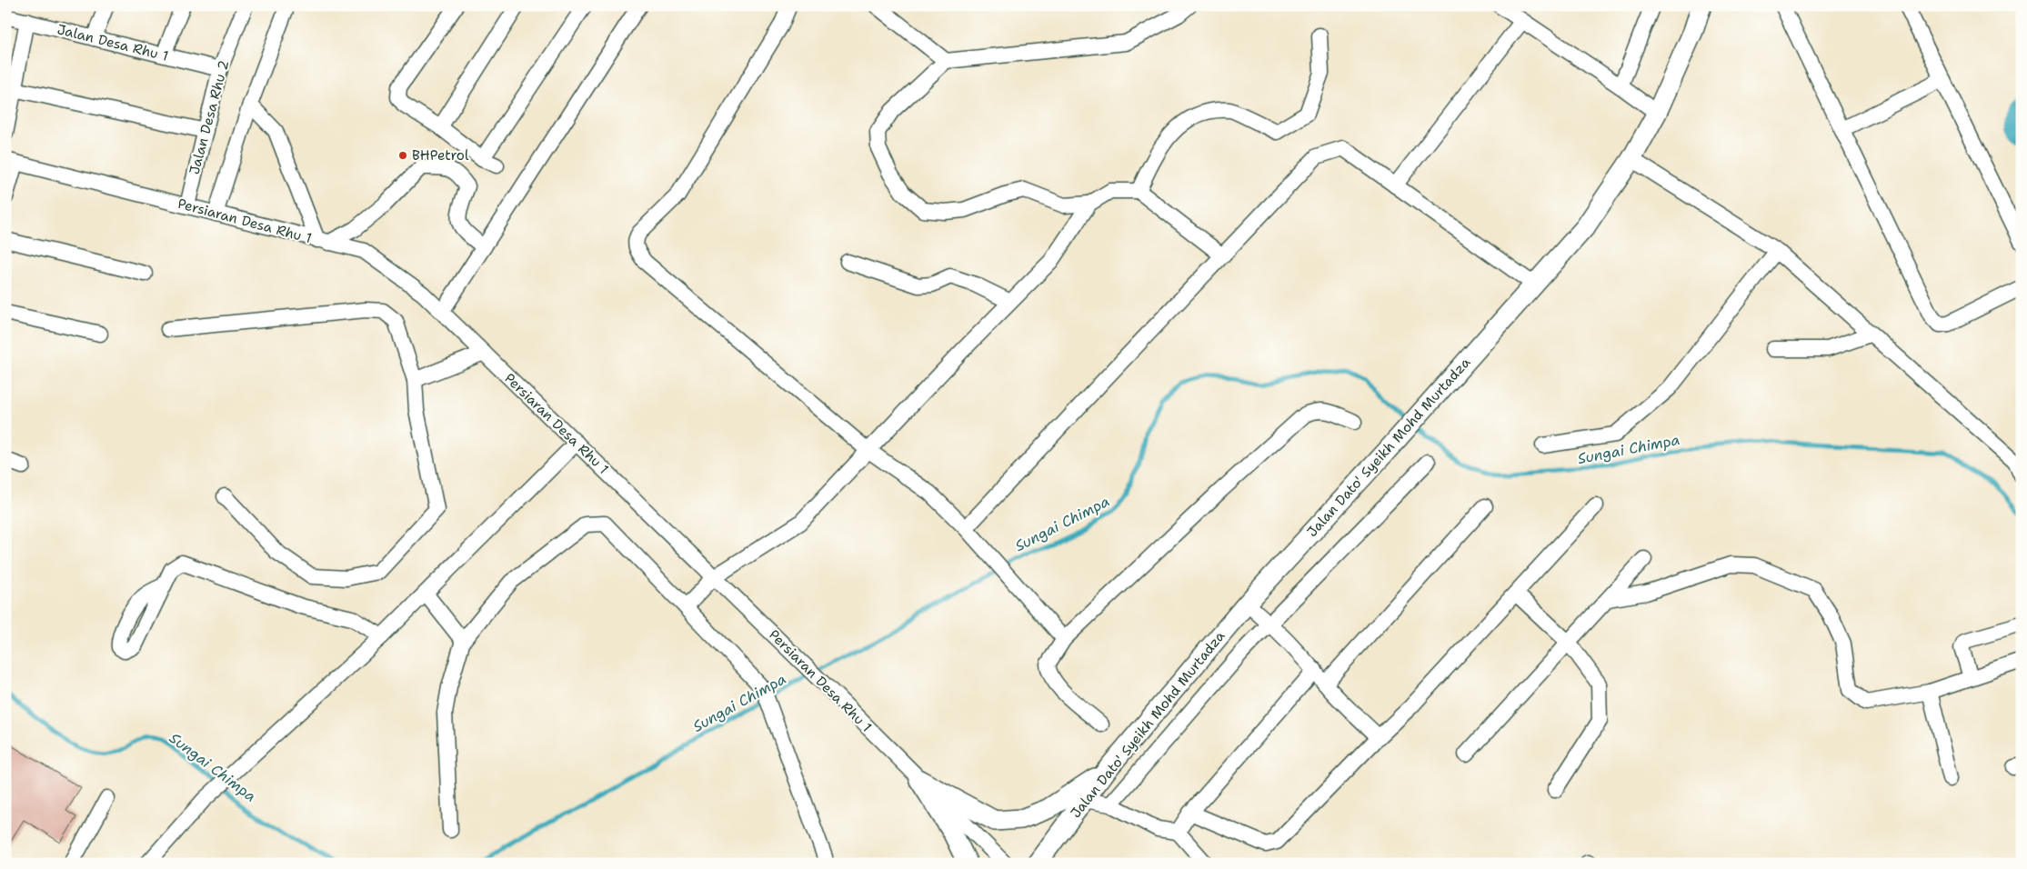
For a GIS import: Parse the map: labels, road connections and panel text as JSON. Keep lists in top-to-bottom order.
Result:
{
  "streets": {
    "main road": ["Jalan Dato' Syeikh Mohd Murtadza"],
    "street": ["Jalan Desa Rhu 1", "Jalan Desa Rhu 2", "Persiaran Desa Rhu 1"]
  },
  "crossings": [
    ["Jalan Desa Rhu 1", "Jalan Desa Rhu 2"],
    ["Jalan Desa Rhu 2", "Persiaran Desa Rhu 1"]
  ],
  "water": ["Sungai Chimpa"],
  "places": ["BHPetrol"]
}
